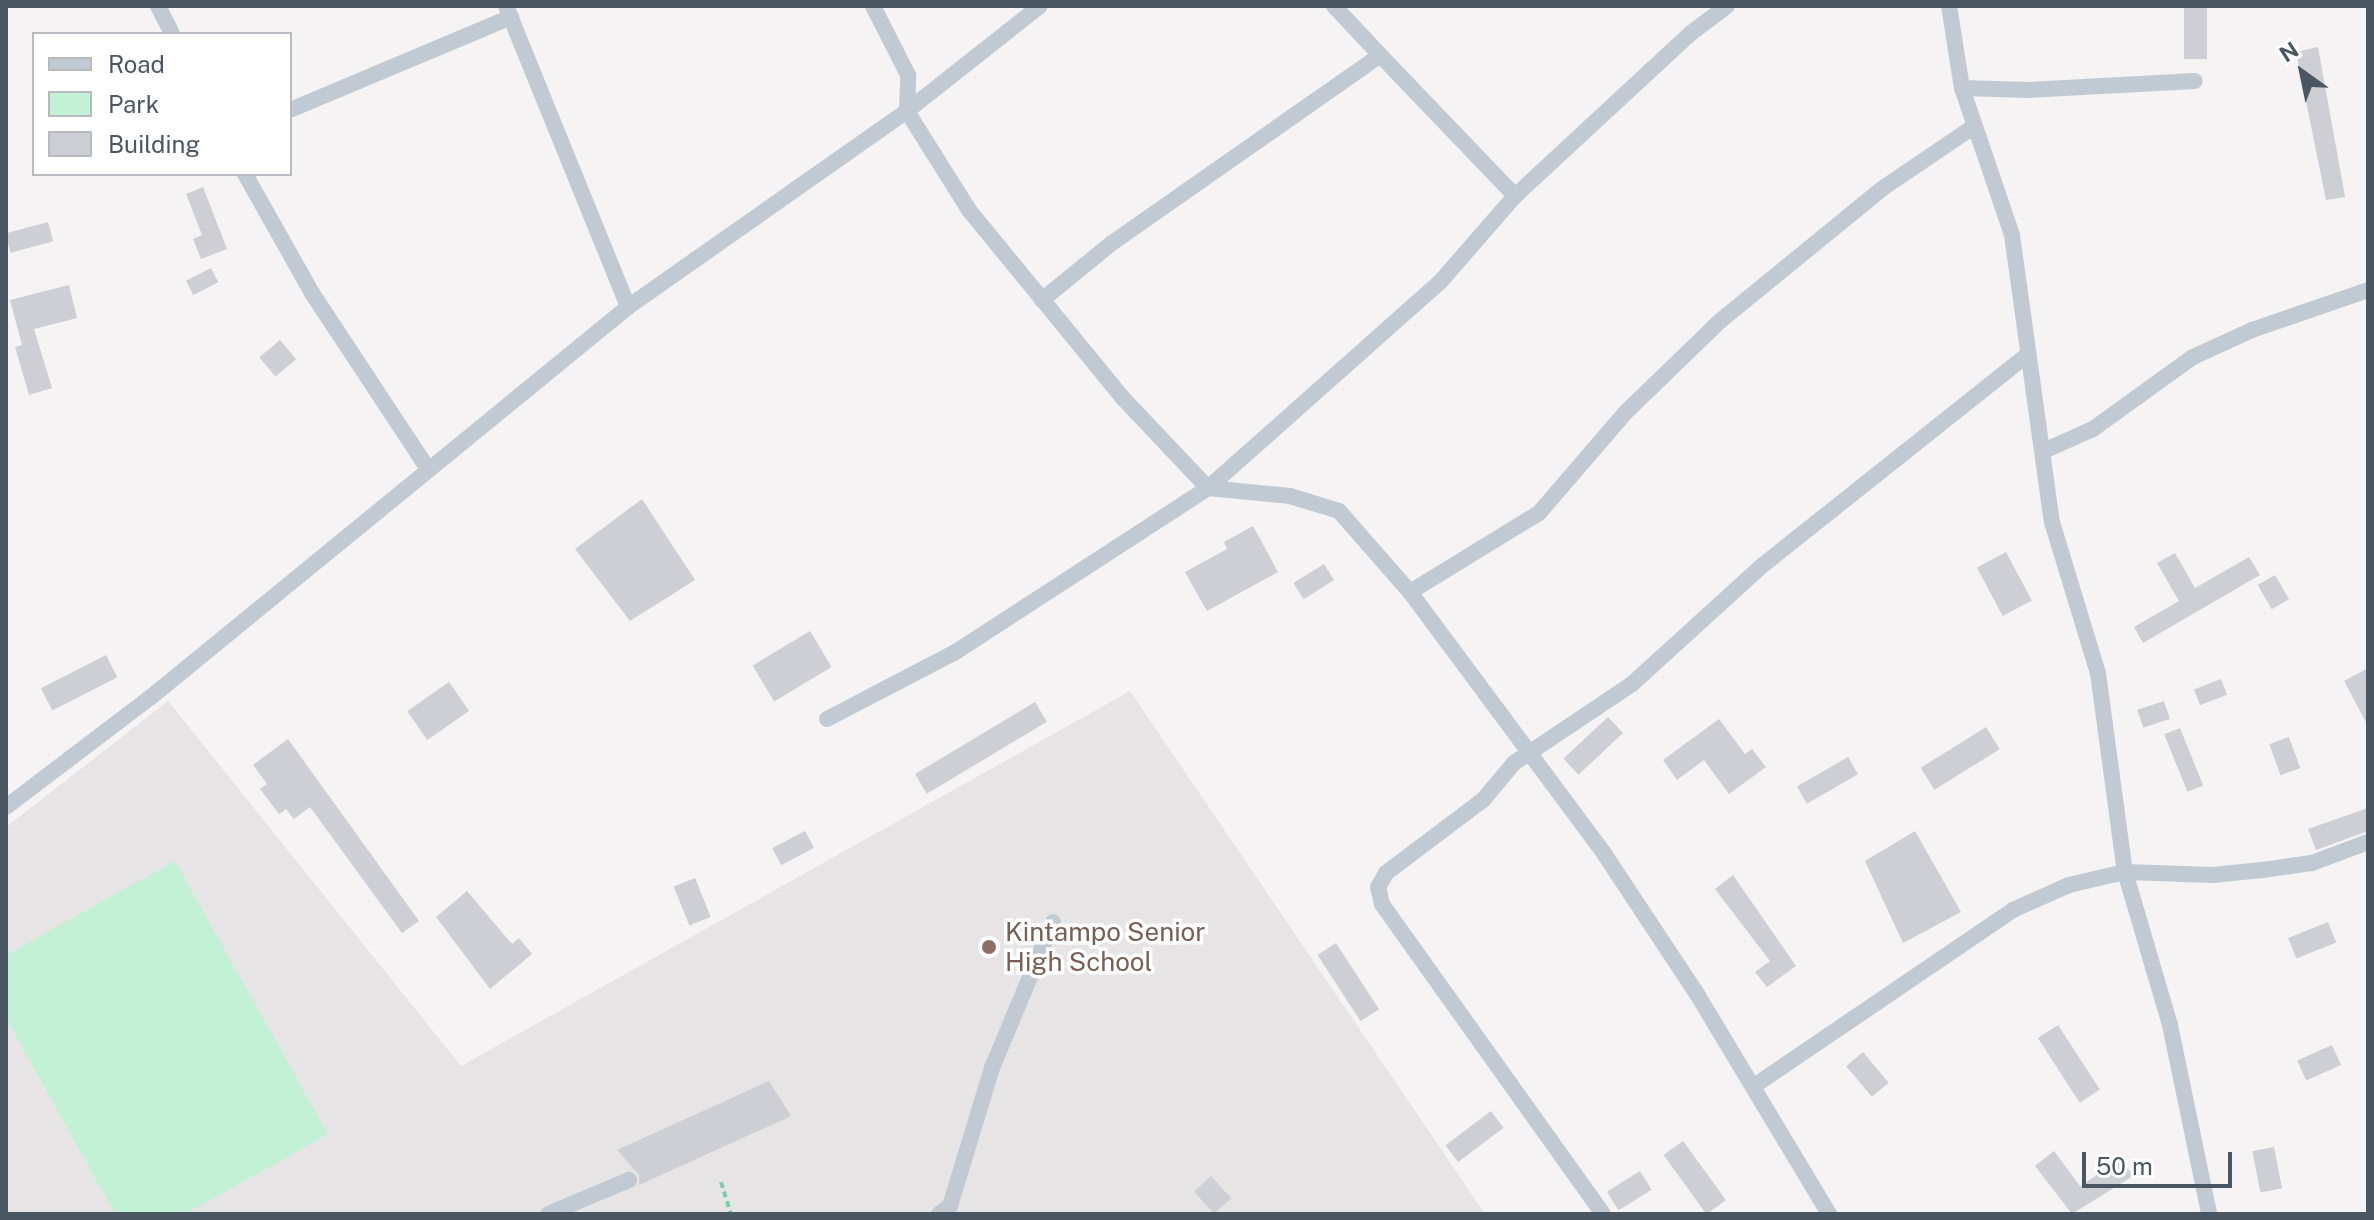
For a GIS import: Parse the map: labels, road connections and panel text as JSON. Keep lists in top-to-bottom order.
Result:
{
  "places": ["Kintampo Senior High School"],
  "legend": ["Road", "Park", "Building"],
  "scale_bar": "50 m",
  "north": "top left"
}
